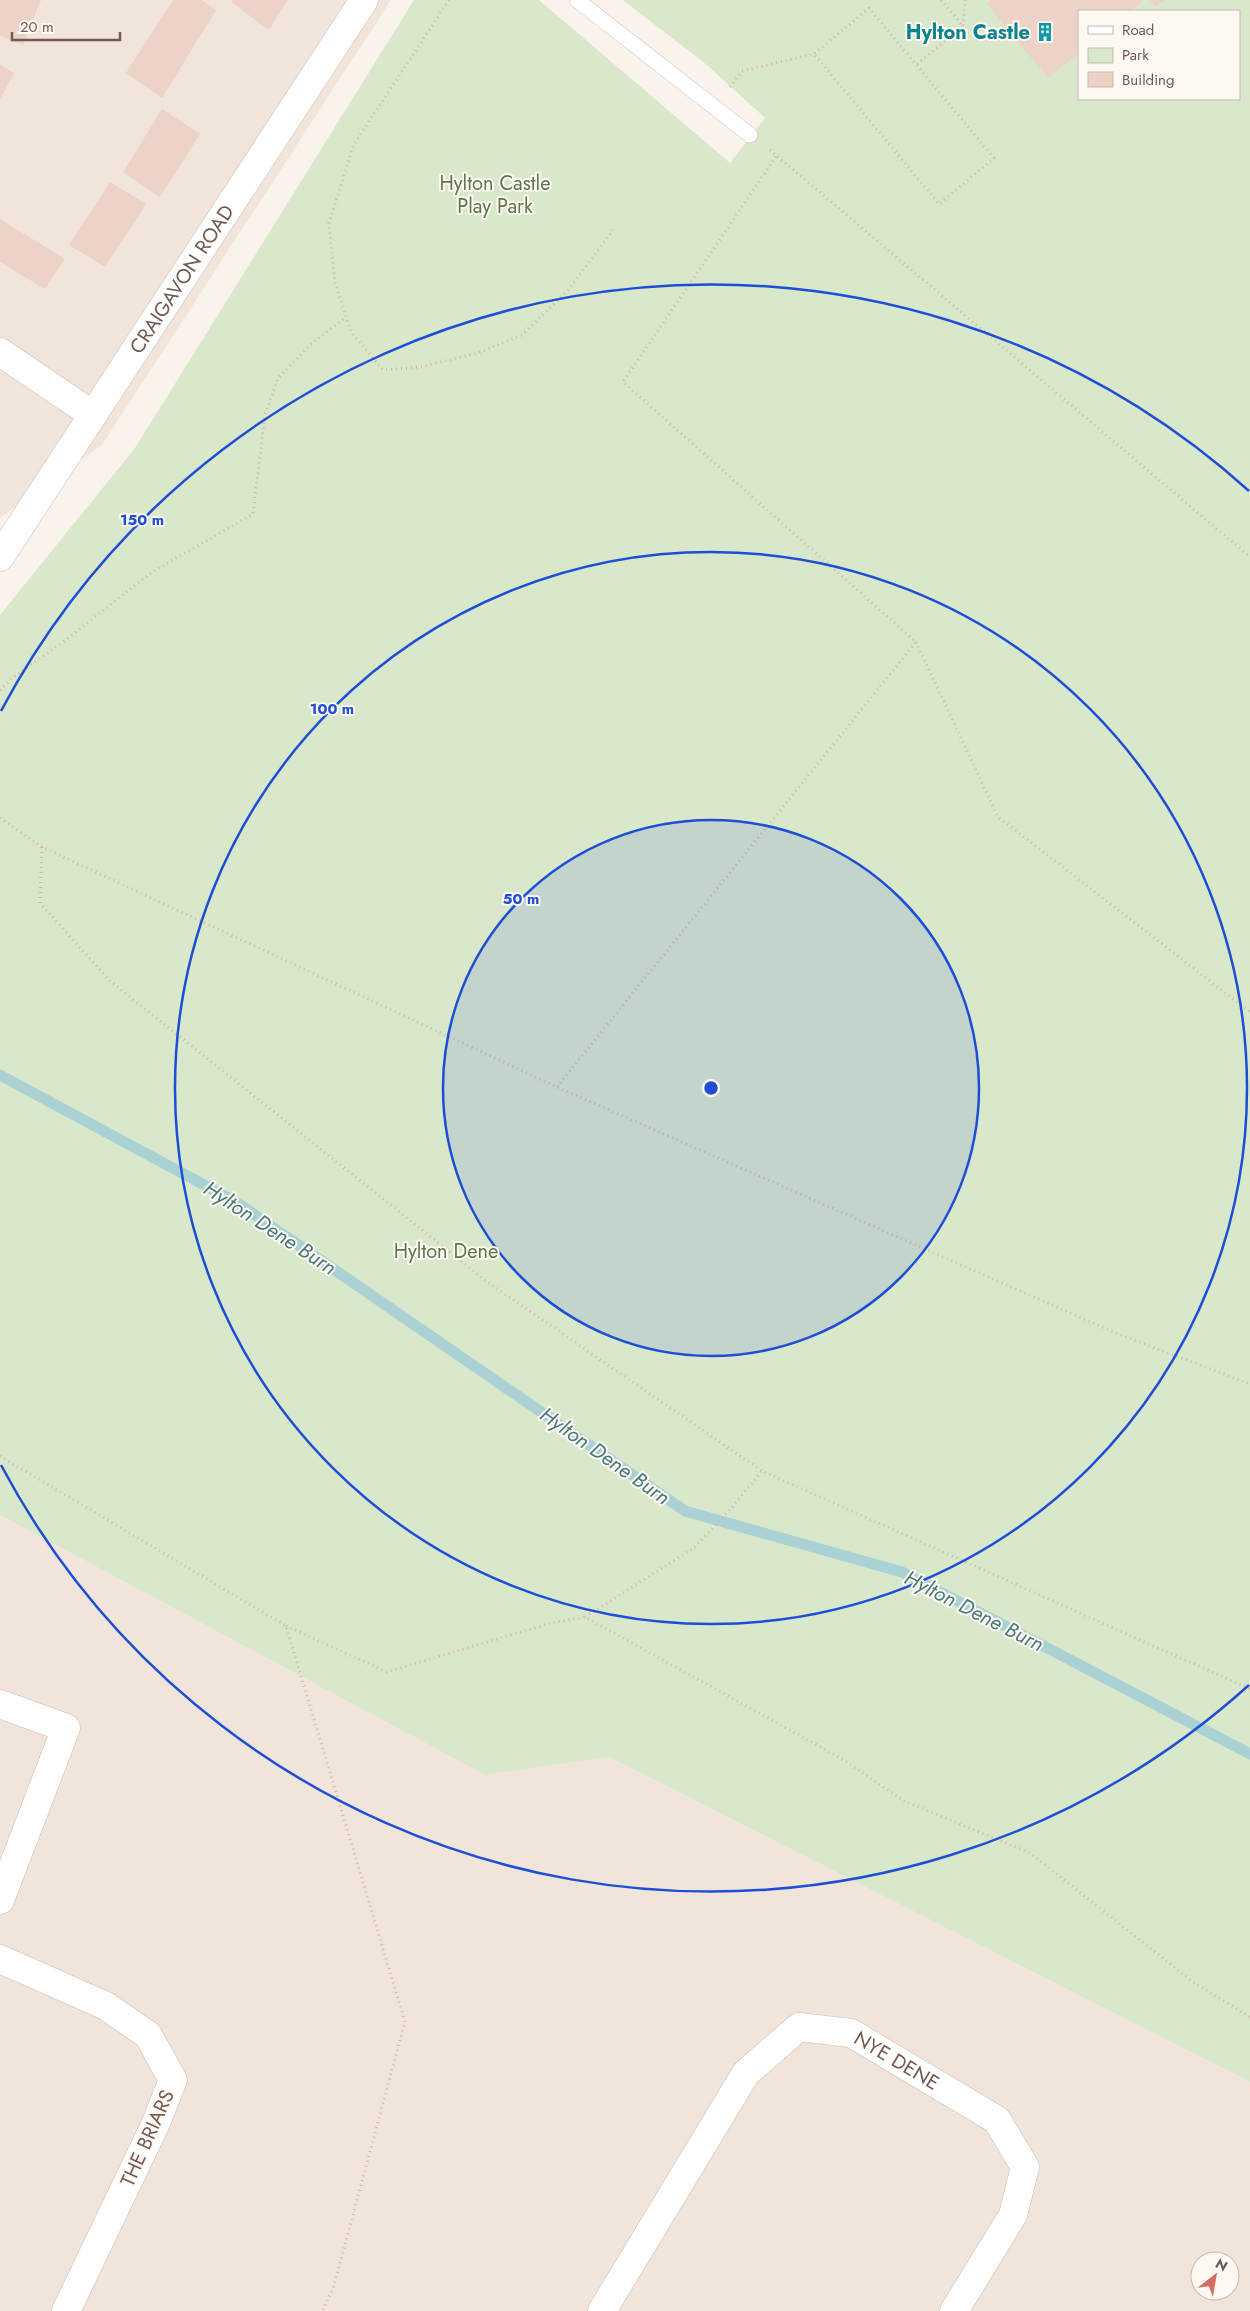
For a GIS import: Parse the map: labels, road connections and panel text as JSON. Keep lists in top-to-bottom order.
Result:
{
  "streets": {
    "street": ["CRAIGAVON ROAD", "NYE DENE", "THE BRIARS"]
  },
  "water": ["Hylton Dene Burn"],
  "parks": ["Hylton Castle Play Park", "Hylton Dene"],
  "places": {
    "building": ["Hylton Castle"]
  },
  "legend": ["Road", "Park", "Building"],
  "scale_bar": "20 m",
  "north": "top right",
  "rings": ["150 m", "100 m", "50 m"]
}
